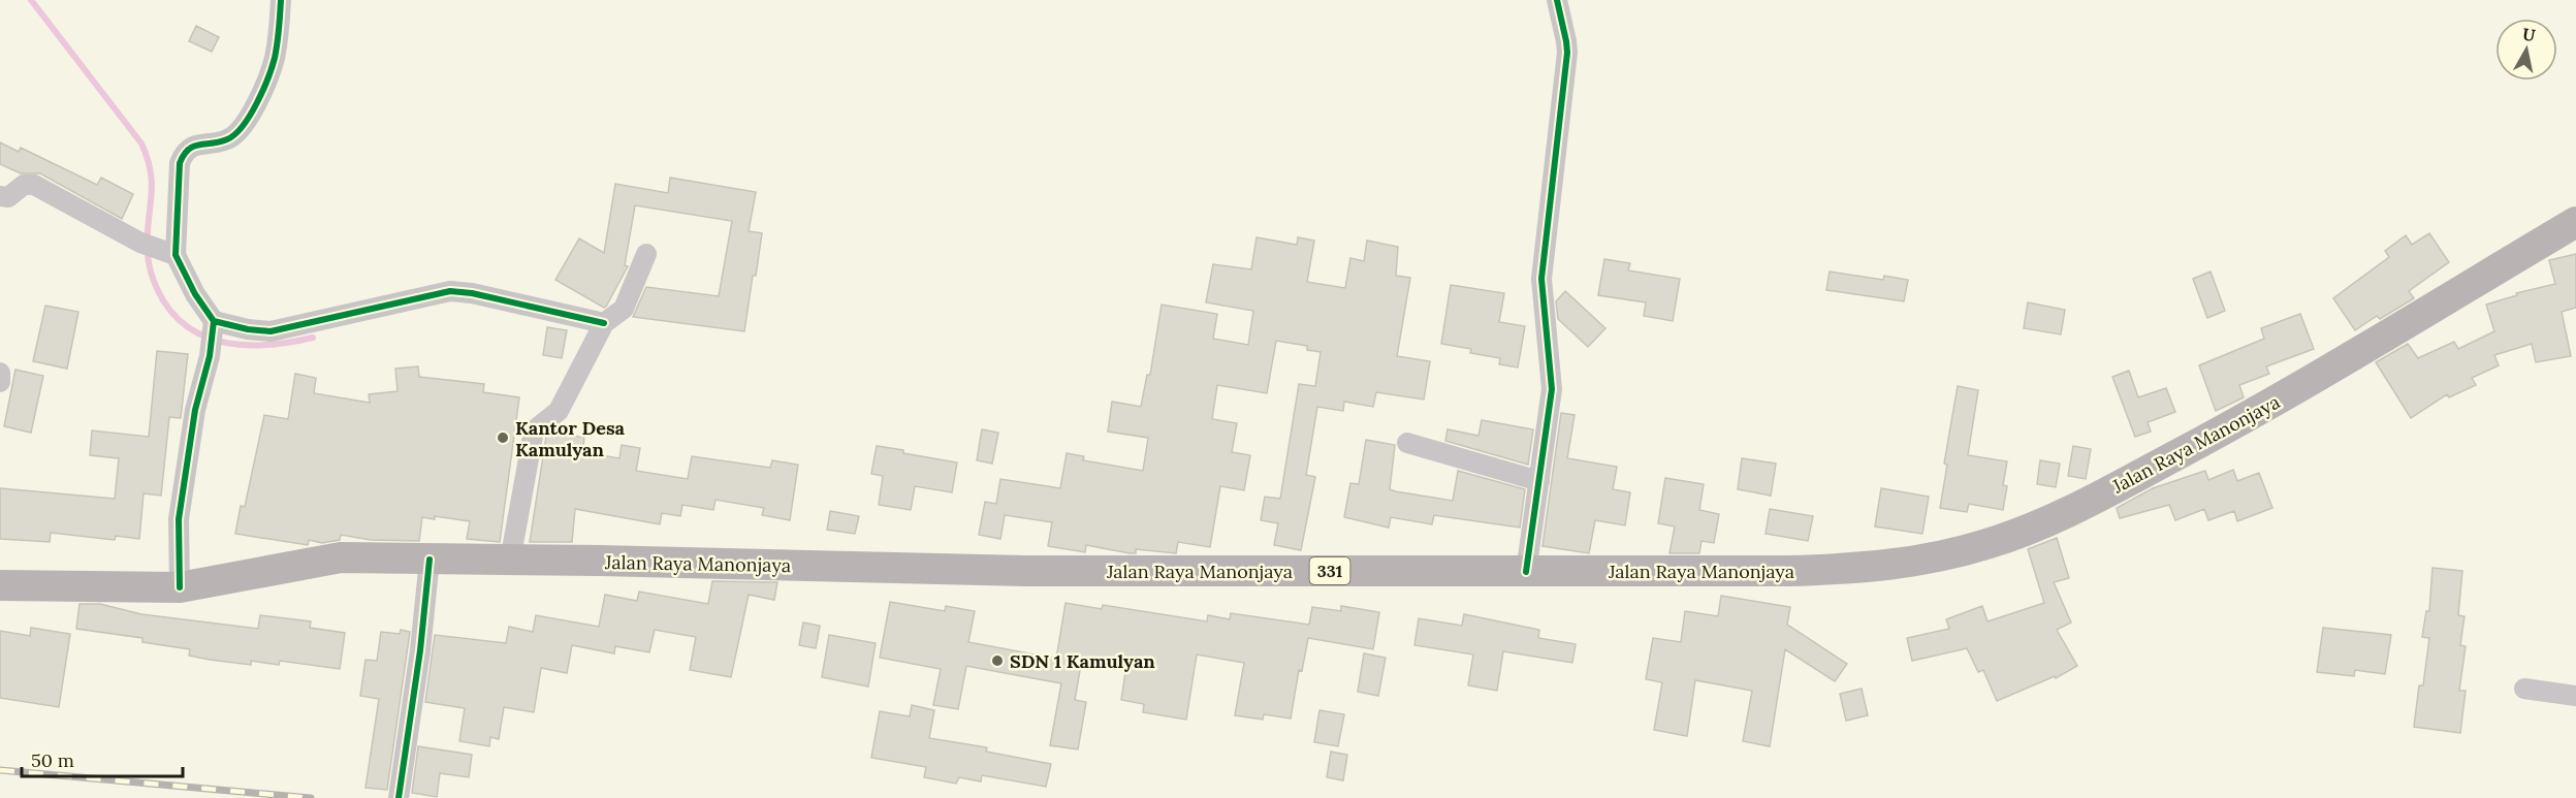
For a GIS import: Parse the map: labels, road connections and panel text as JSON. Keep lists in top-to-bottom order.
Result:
{
  "streets": {
    "main road": ["Jalan Raya Manonjaya", "331"]
  },
  "places": ["Kantor Desa Kamulyan", "SDN 1 Kamulyan"],
  "scale_bar": "50 m",
  "north": "top"
}
